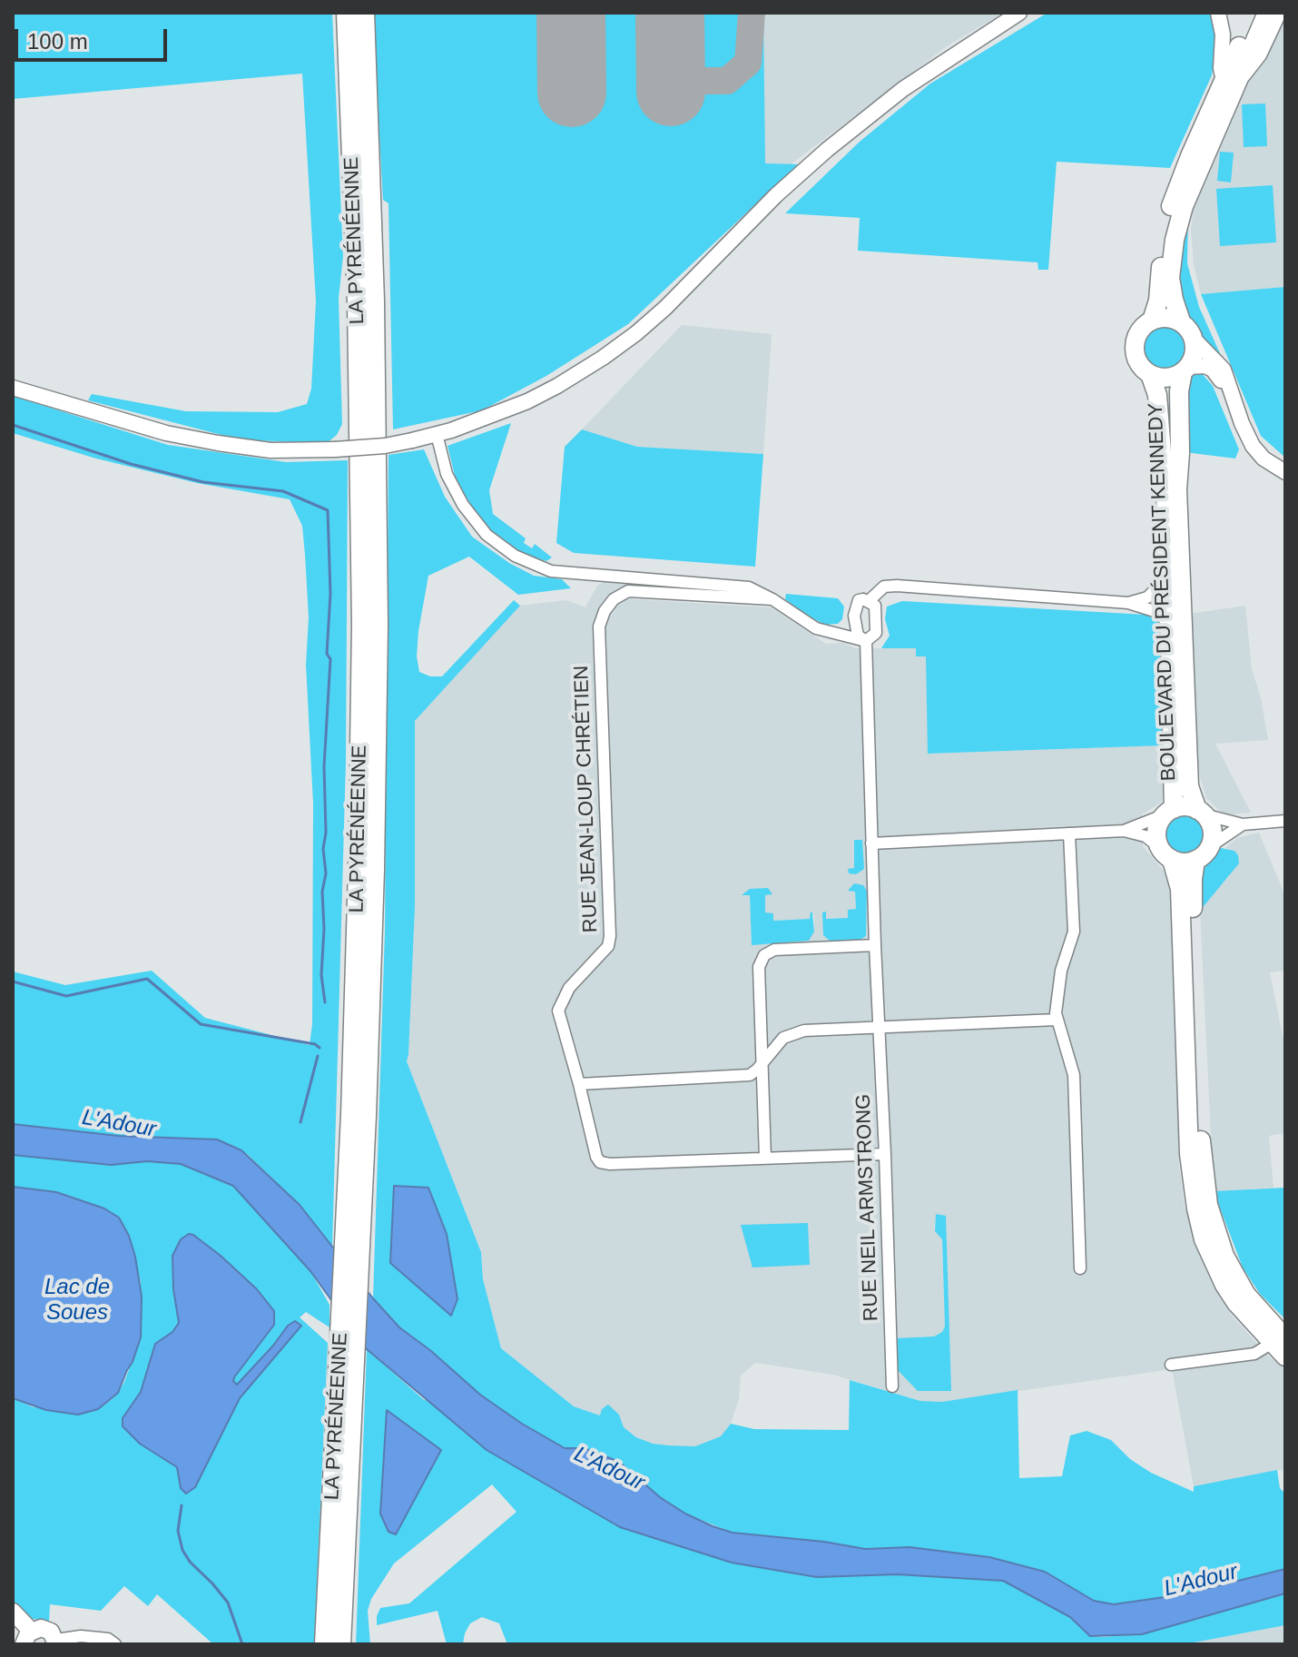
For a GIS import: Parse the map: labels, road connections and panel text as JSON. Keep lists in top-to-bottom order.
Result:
{
  "streets": {
    "highway": ["LA PYRÉNÉENNE"],
    "main road": ["BOULEVARD DU PRÉSIDENT KENNEDY"],
    "street": ["RUE JEAN-LOUP CHRÉTIEN", "RUE NEIL ARMSTRONG"]
  },
  "water": ["L'Adour", "Lac de Soues"],
  "scale_bar": "100 m"
}
